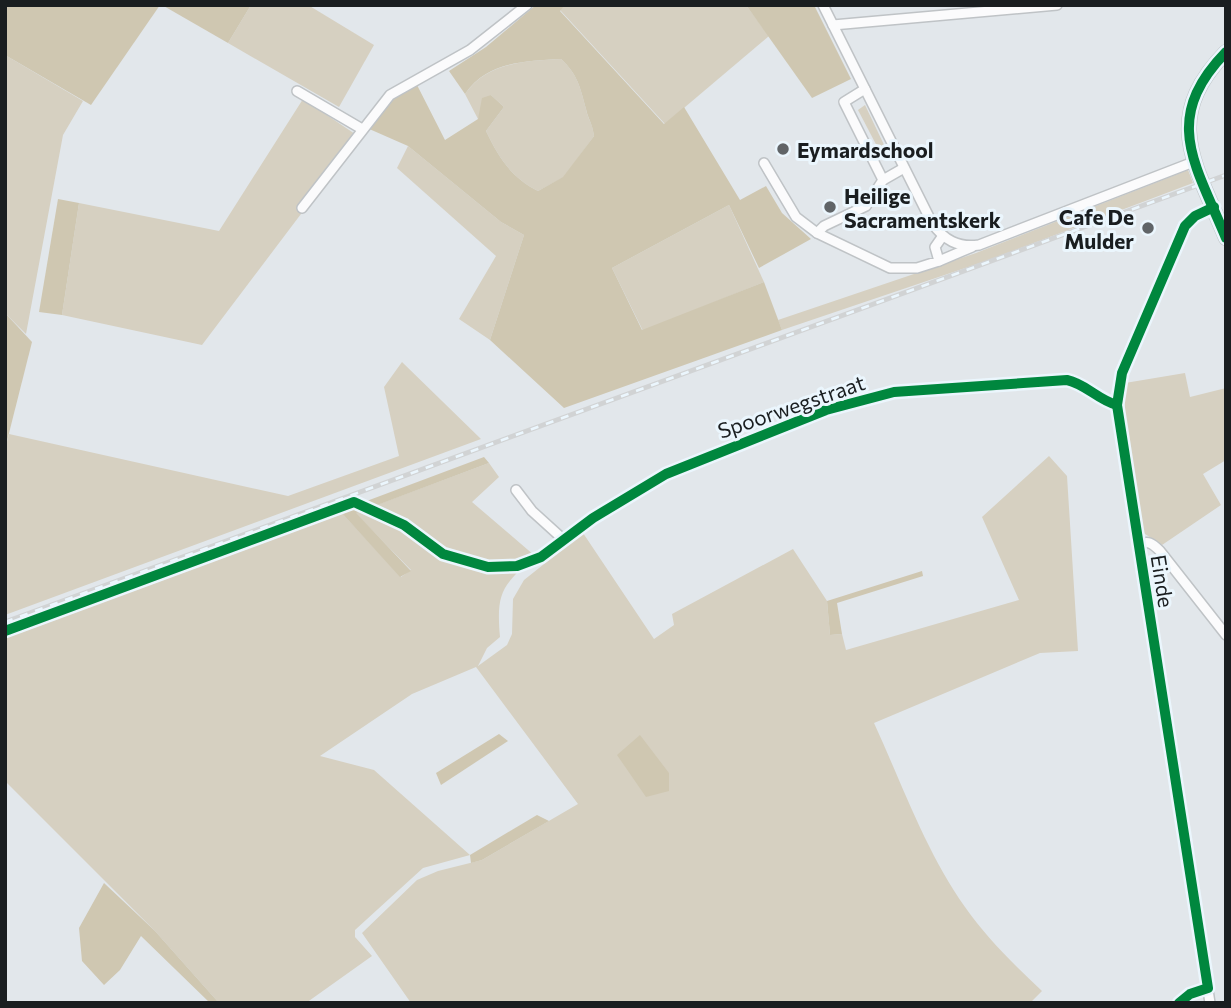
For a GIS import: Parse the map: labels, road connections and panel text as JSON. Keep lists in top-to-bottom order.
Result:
{
  "streets": {
    "street": ["Spoorwegstraat", "Einde"]
  },
  "crossings": [
    ["Spoorwegstraat", "Einde"]
  ],
  "places": ["Eymardschool", "Heilige Sacramentskerk", "Cafe De Mulder"]
}
